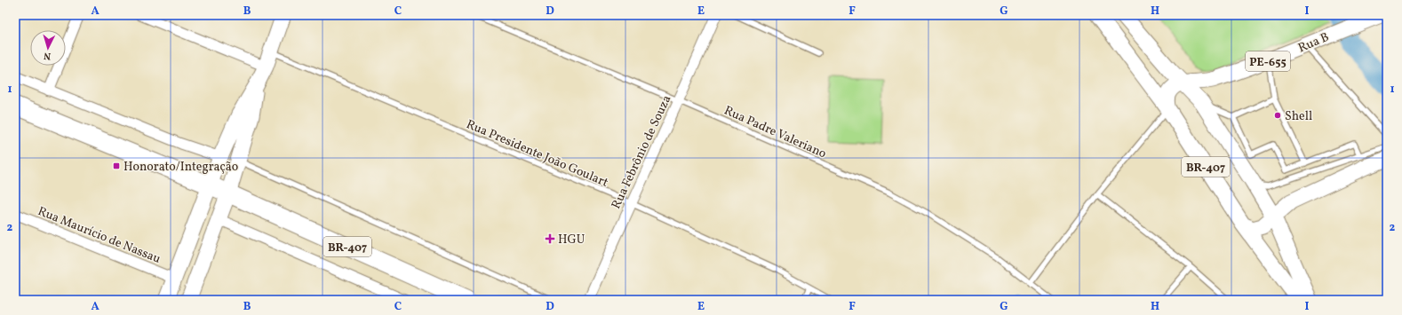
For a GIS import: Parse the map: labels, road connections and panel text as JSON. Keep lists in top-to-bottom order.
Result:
{
  "streets": {
    "highway": ["BR-407"],
    "main road": ["Rua B", "PE-655"],
    "street": ["Rua Febrônio de Souza", "Rua Maurício de Nassau"],
    "lane": ["Rua Padre Valeriano", "Rua Presidente João Goulart"]
  },
  "crossings": [
    ["Rua B", "BR-407"],
    ["Rua Padre Valeriano", "Rua Febrônio de Souza"],
    ["Rua Febrônio de Souza", "Rua Presidente João Goulart"]
  ],
  "places": {
    "other": ["Shell"],
    "transit": ["Honorato/Integração"],
    "health": ["HGU"]
  },
  "north": "bottom",
  "grid": {
    "columns": [
      "A",
      "B",
      "C",
      "D",
      "E",
      "F",
      "G",
      "H",
      "I"
    ],
    "rows": ["1", "2"]
  }
}
